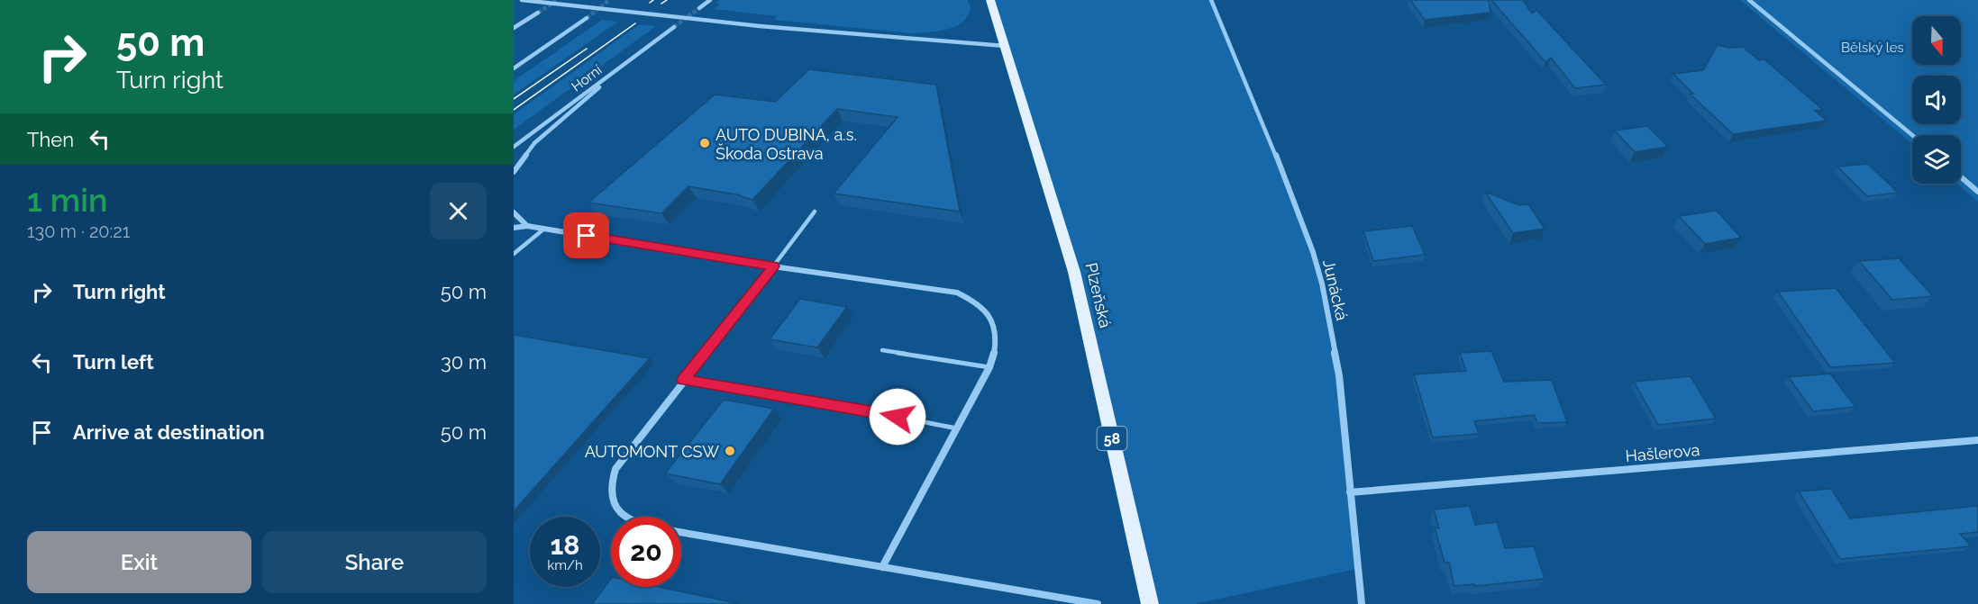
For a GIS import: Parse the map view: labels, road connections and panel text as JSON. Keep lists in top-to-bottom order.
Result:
{
  "streets": {
    "main road": ["Plzeňská", "58"],
    "street": ["Horní", "Junácká", "Hašlerova"]
  },
  "crossings": [
    ["Junácká", "Hašlerova"]
  ],
  "parks": ["Bělský les"],
  "places": ["AUTO DUBINA, a.s. Škoda Ostrava", "AUTOMONT CSW"],
  "north": "bottom",
  "page": {
    "turn": ["50 m", "Turn right"],
    "then": "Then",
    "heading": ["1 min", "130 m · 20:21"],
    "list": [
      {
        "name": "Turn right",
        "value": "50 m"
      },
      {
        "name": "Turn left",
        "value": "30 m"
      },
      {
        "name": "Arrive at destination",
        "value": "50 m"
      }
    ],
    "speed": "18 km/h",
    "limit": "20",
    "buttons": ["Exit", "Share"]
  }
}
